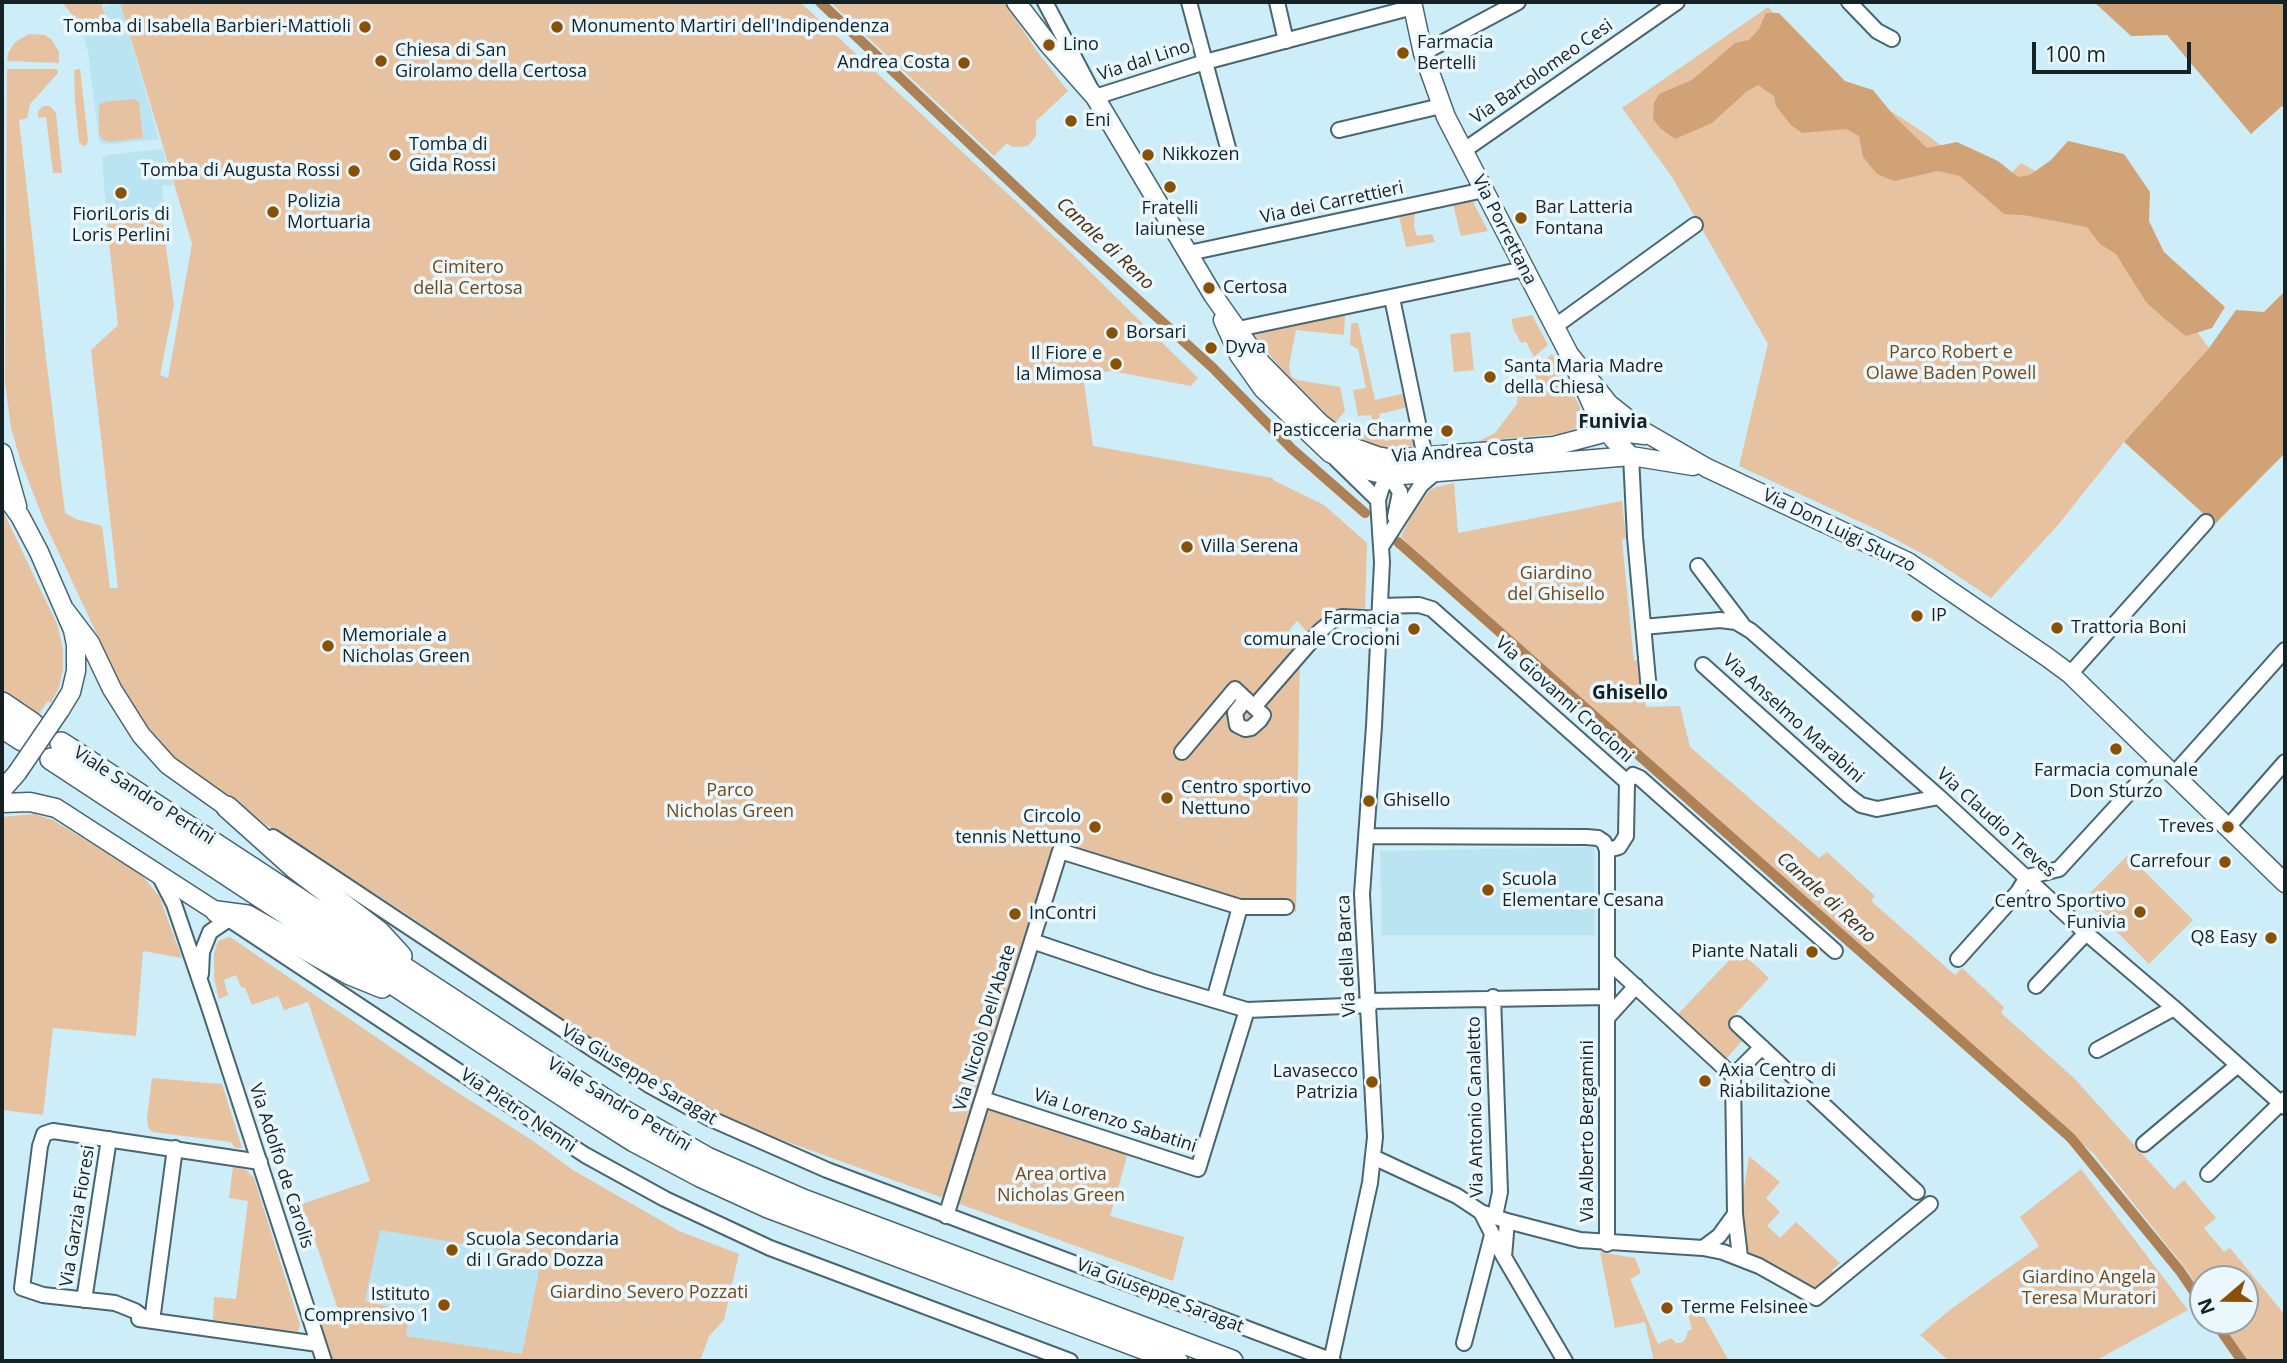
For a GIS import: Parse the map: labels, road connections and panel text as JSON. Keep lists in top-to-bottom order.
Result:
{
  "streets": {
    "highway": ["Viale Sandro Pertini"],
    "main road": [
      "Via Porrettana",
      "Via Andrea Costa",
      "Via Don Luigi Sturzo",
      "Via Giuseppe Saragat",
      "Via Pietro Nenni"
    ],
    "street": [
      "Via dal Lino",
      "Via Bartolomeo Cesi",
      "Via dei Carrettieri",
      "Via Giovanni Crocioni",
      "Via Anselmo Marabini",
      "Via Claudio Treves",
      "Via della Barca",
      "Via Nicolò Dell'Abate",
      "Via Antonio Canaletto",
      "Via Lorenzo Sabatini",
      "Via Alberto Bergamini",
      "Via Adolfo de Carolis",
      "Via Garzia Fioresi"
    ]
  },
  "crossings": [
    ["Via dal Lino", "Via Porrettana"],
    ["Via dal Lino", "Via Andrea Costa"],
    ["Via Bartolomeo Cesi", "Via Porrettana"],
    ["Via dei Carrettieri", "Via Porrettana"],
    ["Via dei Carrettieri", "Via Andrea Costa"],
    ["Via Porrettana", "Via Andrea Costa"],
    ["Via Porrettana", "Via Don Luigi Sturzo"],
    ["Via Andrea Costa", "Via Don Luigi Sturzo"],
    ["Via Andrea Costa", "Via della Barca"],
    ["Via Giovanni Crocioni", "Via della Barca"],
    ["Via Anselmo Marabini", "Via Claudio Treves"],
    ["Via della Barca", "Via Giuseppe Saragat"],
    ["Via Nicolò Dell'Abate", "Via Giuseppe Saragat"],
    ["Via Nicolò Dell'Abate", "Via Lorenzo Sabatini"],
    ["Via Pietro Nenni", "Via Adolfo de Carolis"]
  ],
  "districts": ["Funivia", "Ghisello"],
  "water": ["Canale di Reno"],
  "parks": [
    "Cimitero della Certosa",
    "Parco Robert e Olawe Baden Powell",
    "Giardino del Ghisello",
    "Parco Nicholas Green",
    "Area ortiva Nicholas Green",
    "Giardino Angela Teresa Muratori",
    "Giardino Severo Pozzati"
  ],
  "places": [
    "Tomba di Isabella Barbieri-Mattioli",
    "Monumento Martiri dell'Indipendenza",
    "Lino",
    "Farmacia Bertelli",
    "Chiesa di San Girolamo della Certosa",
    "Andrea Costa",
    "Eni",
    "Tomba di Gida Rossi",
    "Nikkozen",
    "Tomba di Augusta Rossi",
    "Fratelli Iaiunese",
    "FioriLoris di Loris Perlini",
    "Polizia Mortuaria",
    "Bar Latteria Fontana",
    "Certosa",
    "Borsari",
    "Dyva",
    "Il Fiore e la Mimosa",
    "Santa Maria Madre della Chiesa",
    "Pasticceria Charme",
    "Villa Serena",
    "IP",
    "Trattoria Boni",
    "Farmacia comunale Crocioni",
    "Memoriale a Nicholas Green",
    "Farmacia comunale Don Sturzo",
    "Centro sportivo Nettuno",
    "Ghisello",
    "Circolo tennis Nettuno",
    "Treves",
    "Carrefour",
    "Scuola Elementare Cesana",
    "Centro Sportivo Funivia",
    "InContri",
    "Q8 Easy",
    "Piante Natali",
    "Axia Centro di Riabilitazione",
    "Lavasecco Patrizia",
    "Scuola Secondaria di I Grado Dozza",
    "Istituto Comprensivo 1",
    "Terme Felsinee"
  ],
  "scale_bar": "100 m",
  "north": "left"
}
